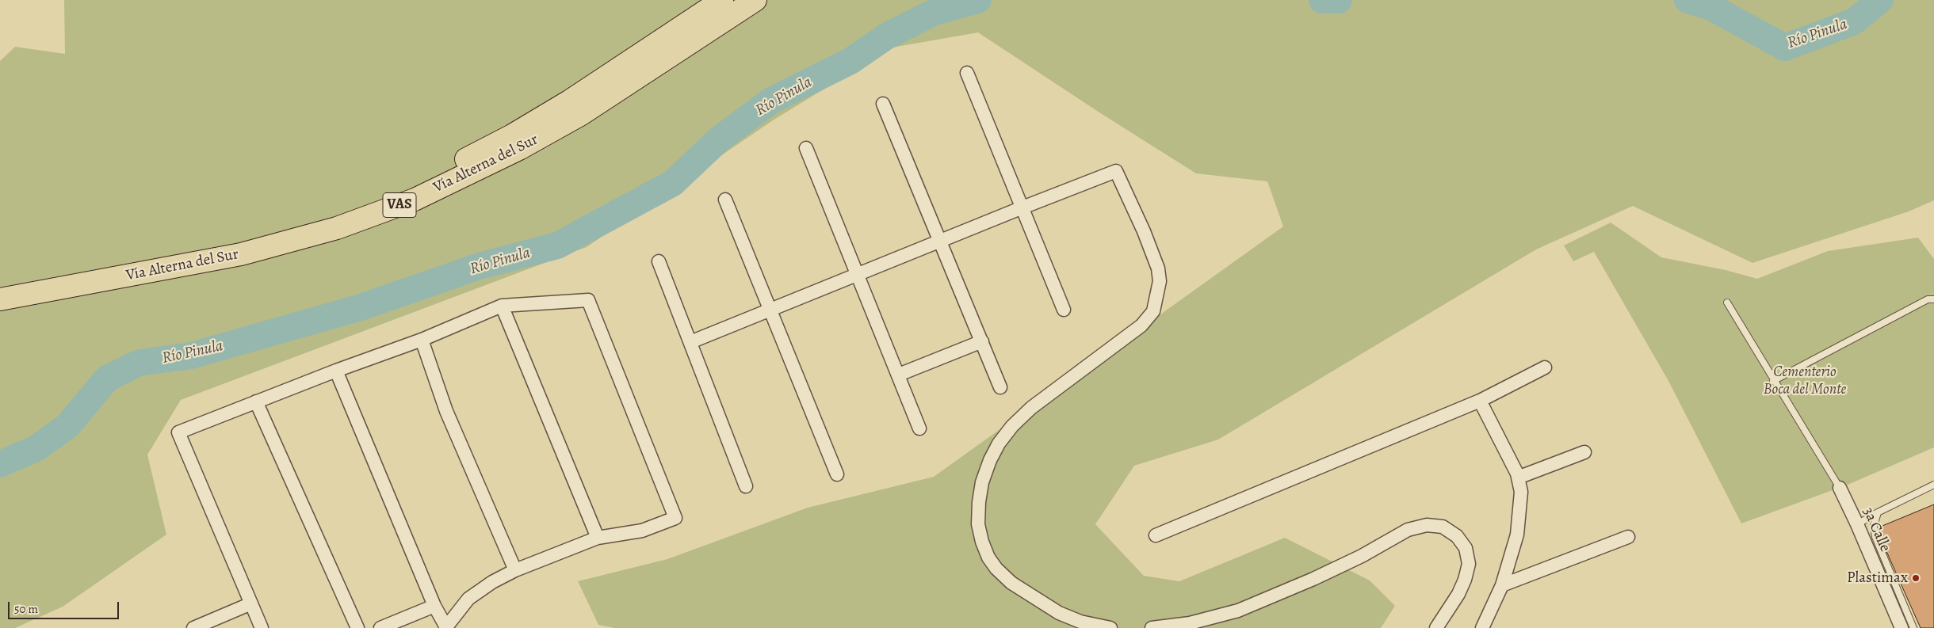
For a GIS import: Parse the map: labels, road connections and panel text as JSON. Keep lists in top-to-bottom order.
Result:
{
  "streets": {
    "highway": ["Vía Alterna del Sur", "VAS"],
    "street": ["3a Calle"]
  },
  "water": ["Río Pinula"],
  "parks": ["Cementerio Boca del Monte"],
  "places": ["Plastimax"],
  "scale_bar": "50 m"
}
